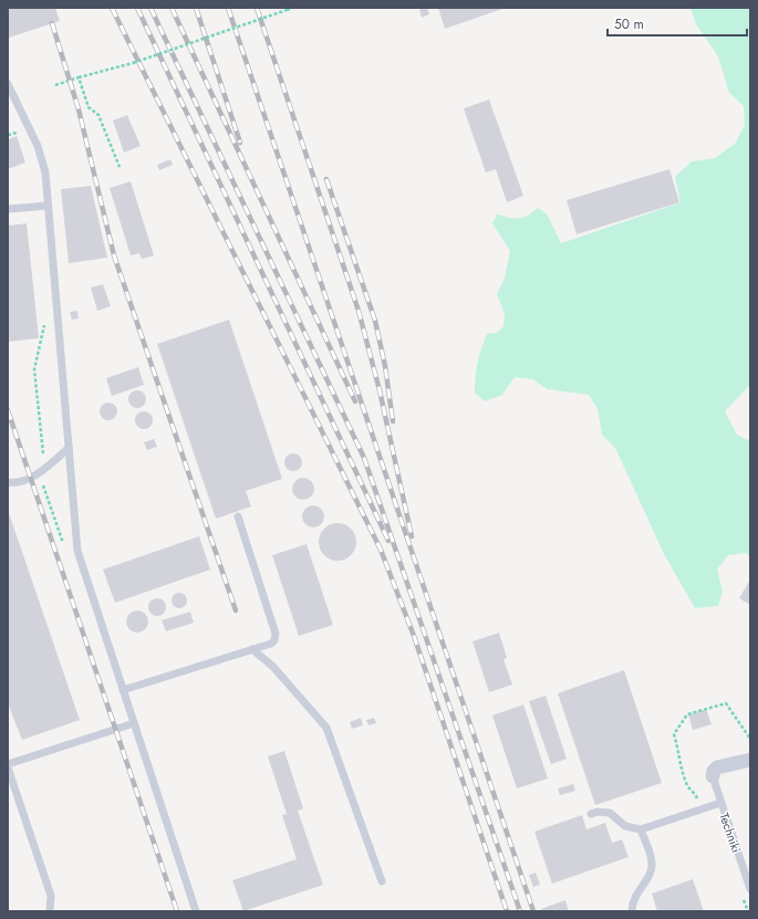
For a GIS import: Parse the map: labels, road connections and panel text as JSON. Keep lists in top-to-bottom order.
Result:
{
  "streets": {
    "lane": ["Techniki"]
  },
  "scale_bar": "50 m"
}
